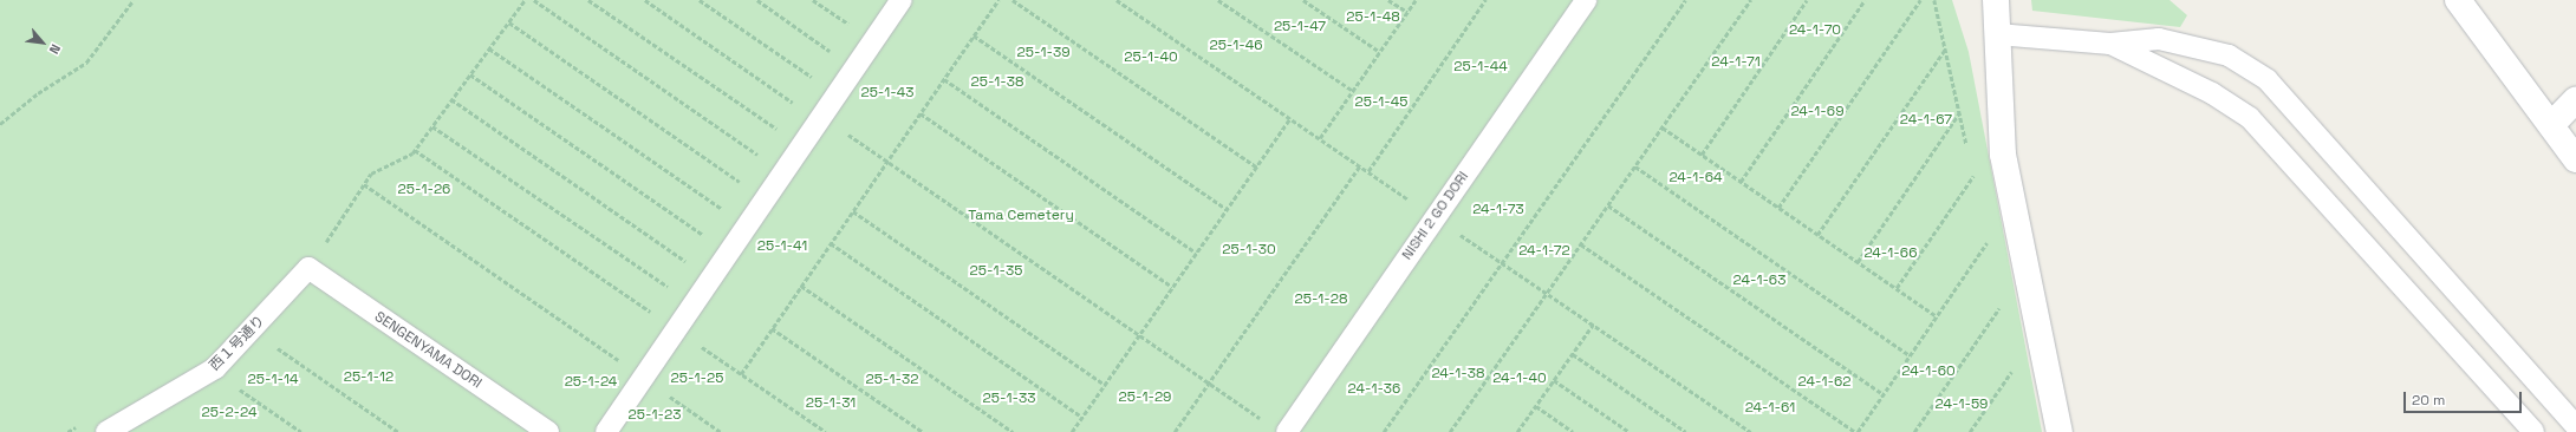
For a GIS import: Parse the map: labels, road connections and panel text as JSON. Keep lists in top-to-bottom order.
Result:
{
  "streets": {
    "lane": ["NISHI 2 GO DORI", "西１号通り", "SENGENYAMA DORI"]
  },
  "crossings": [
    ["西１号通り", "SENGENYAMA DORI"]
  ],
  "parks": [
    "25-1-48",
    "25-1-47",
    "24-1-70",
    "25-1-46",
    "25-1-39",
    "25-1-40",
    "24-1-71",
    "25-1-44",
    "25-1-38",
    "25-1-43",
    "25-1-45",
    "24-1-69",
    "24-1-67",
    "24-1-64",
    "25-1-26",
    "24-1-73",
    "Tama Cemetery",
    "25-1-41",
    "25-1-30",
    "24-1-72",
    "24-1-66",
    "25-1-35",
    "24-1-63",
    "25-1-28",
    "24-1-60",
    "24-1-38",
    "25-1-12",
    "25-1-25",
    "24-1-40",
    "25-1-14",
    "25-1-32",
    "25-1-24",
    "24-1-62",
    "24-1-36",
    "25-1-29",
    "25-1-33",
    "25-1-31",
    "24-1-59",
    "24-1-61",
    "25-2-24",
    "25-1-23"
  ],
  "scale_bar": "20 m",
  "north": "bottom right"
}
